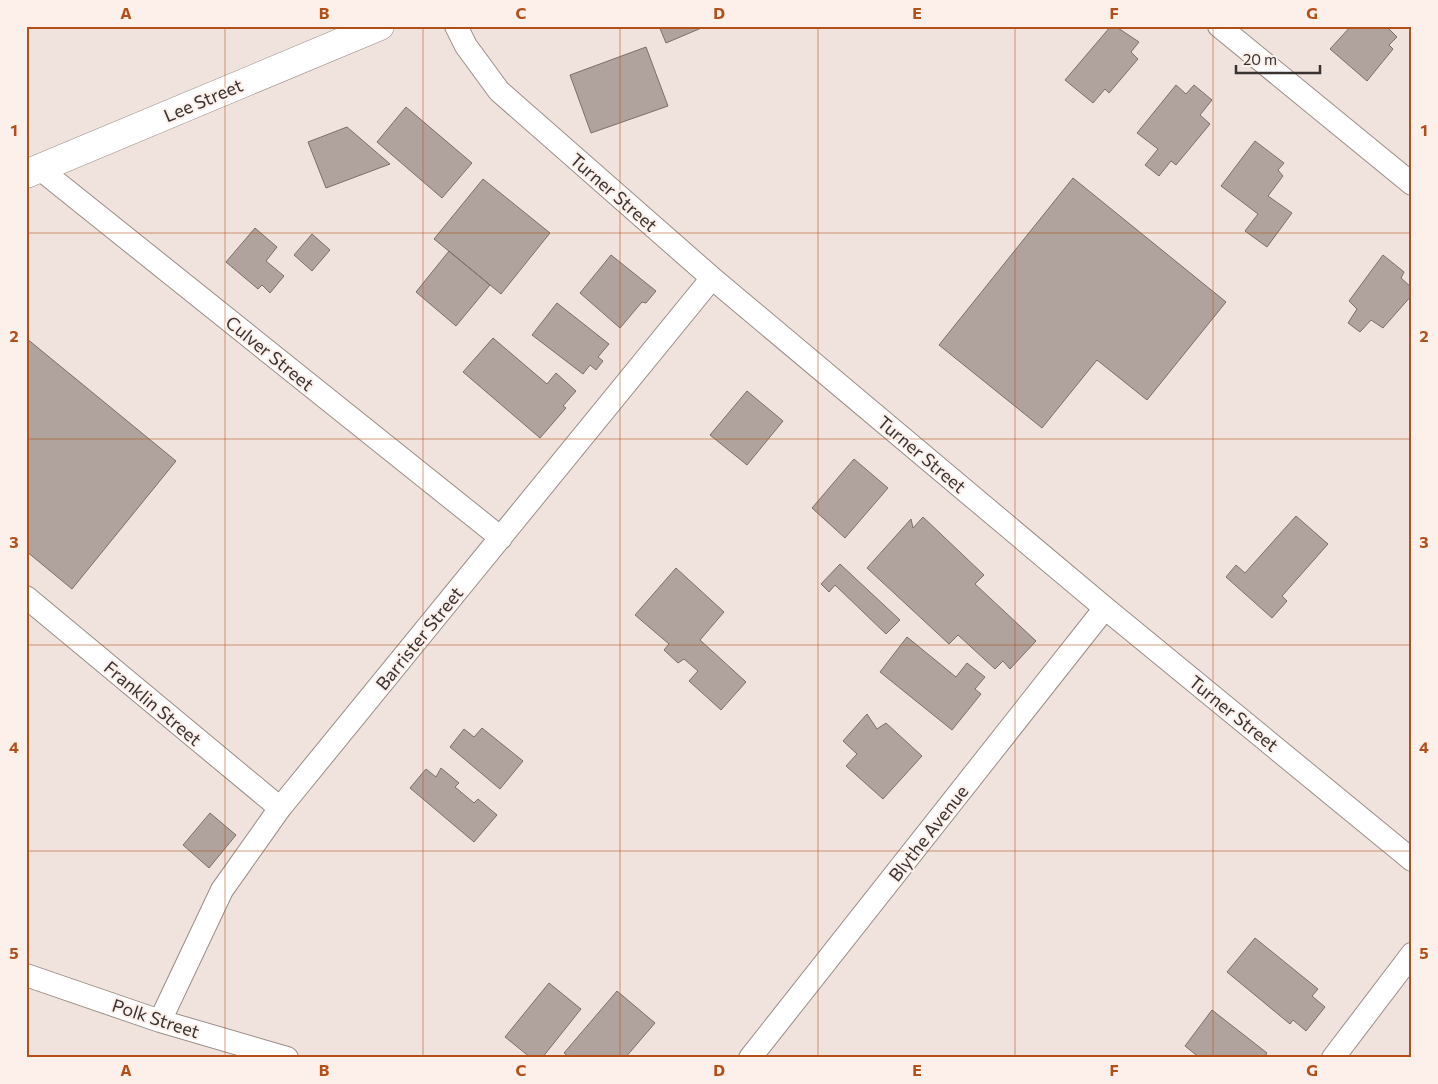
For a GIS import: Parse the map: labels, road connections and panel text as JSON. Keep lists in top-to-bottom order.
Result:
{
  "streets": {
    "street": [
      "Lee Street",
      "Turner Street",
      "Culver Street",
      "Barrister Street",
      "Franklin Street",
      "Blythe Avenue",
      "Polk Street"
    ]
  },
  "crossings": [
    ["Lee Street", "Culver Street"],
    ["Turner Street", "Barrister Street"],
    ["Turner Street", "Blythe Avenue"],
    ["Culver Street", "Barrister Street"],
    ["Barrister Street", "Franklin Street"],
    ["Barrister Street", "Polk Street"]
  ],
  "scale_bar": "20 m",
  "grid": {
    "columns": [
      "A",
      "B",
      "C",
      "D",
      "E",
      "F",
      "G"
    ],
    "rows": [
      "1",
      "2",
      "3",
      "4",
      "5"
    ]
  }
}
